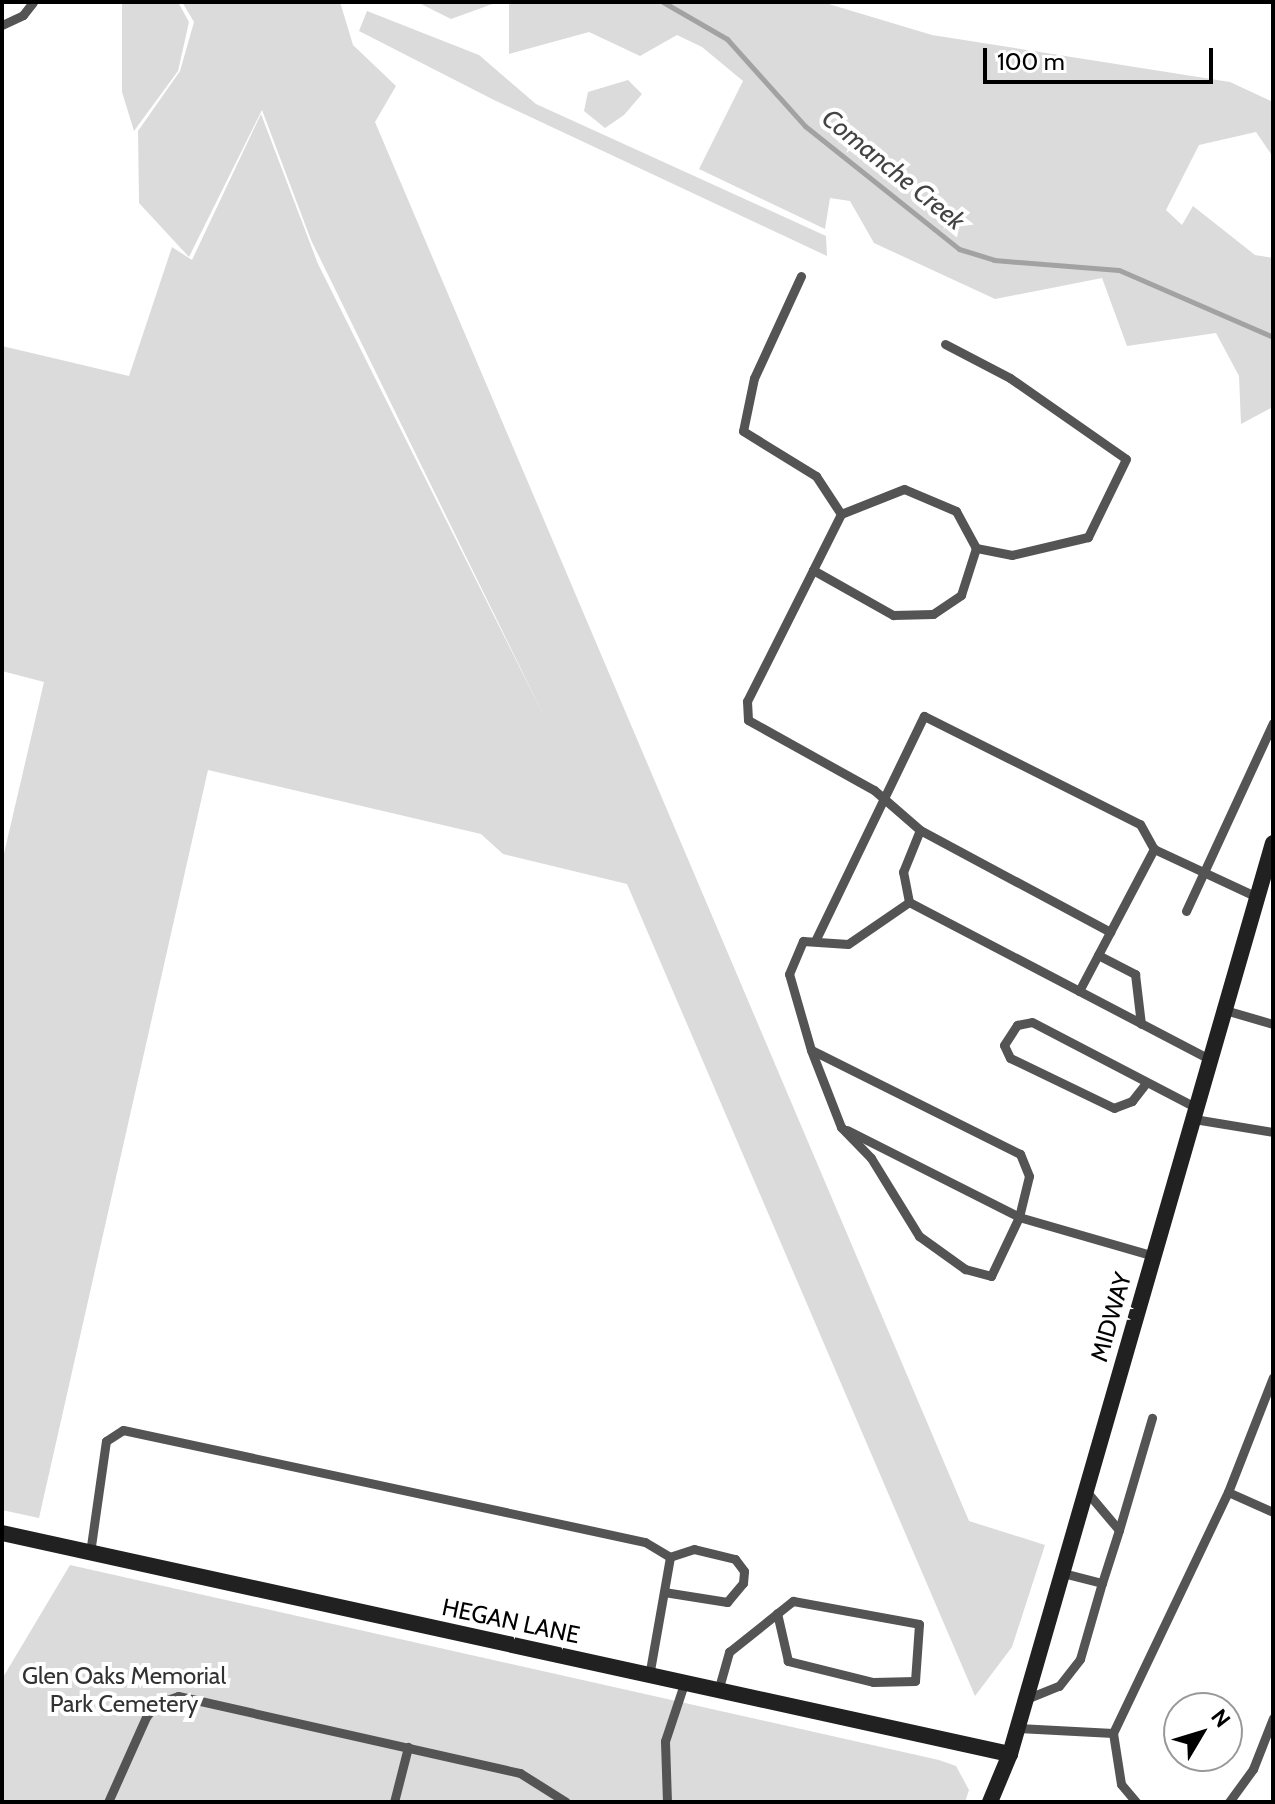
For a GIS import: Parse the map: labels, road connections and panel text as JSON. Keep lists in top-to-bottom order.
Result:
{
  "streets": {
    "street": ["MIDWAY", "HEGAN LANE"]
  },
  "crossings": [
    ["MIDWAY", "HEGAN LANE"]
  ],
  "water": ["Comanche Creek"],
  "parks": ["Glen Oaks Memorial Park Cemetery"],
  "scale_bar": "100 m",
  "north": "top right"
}
